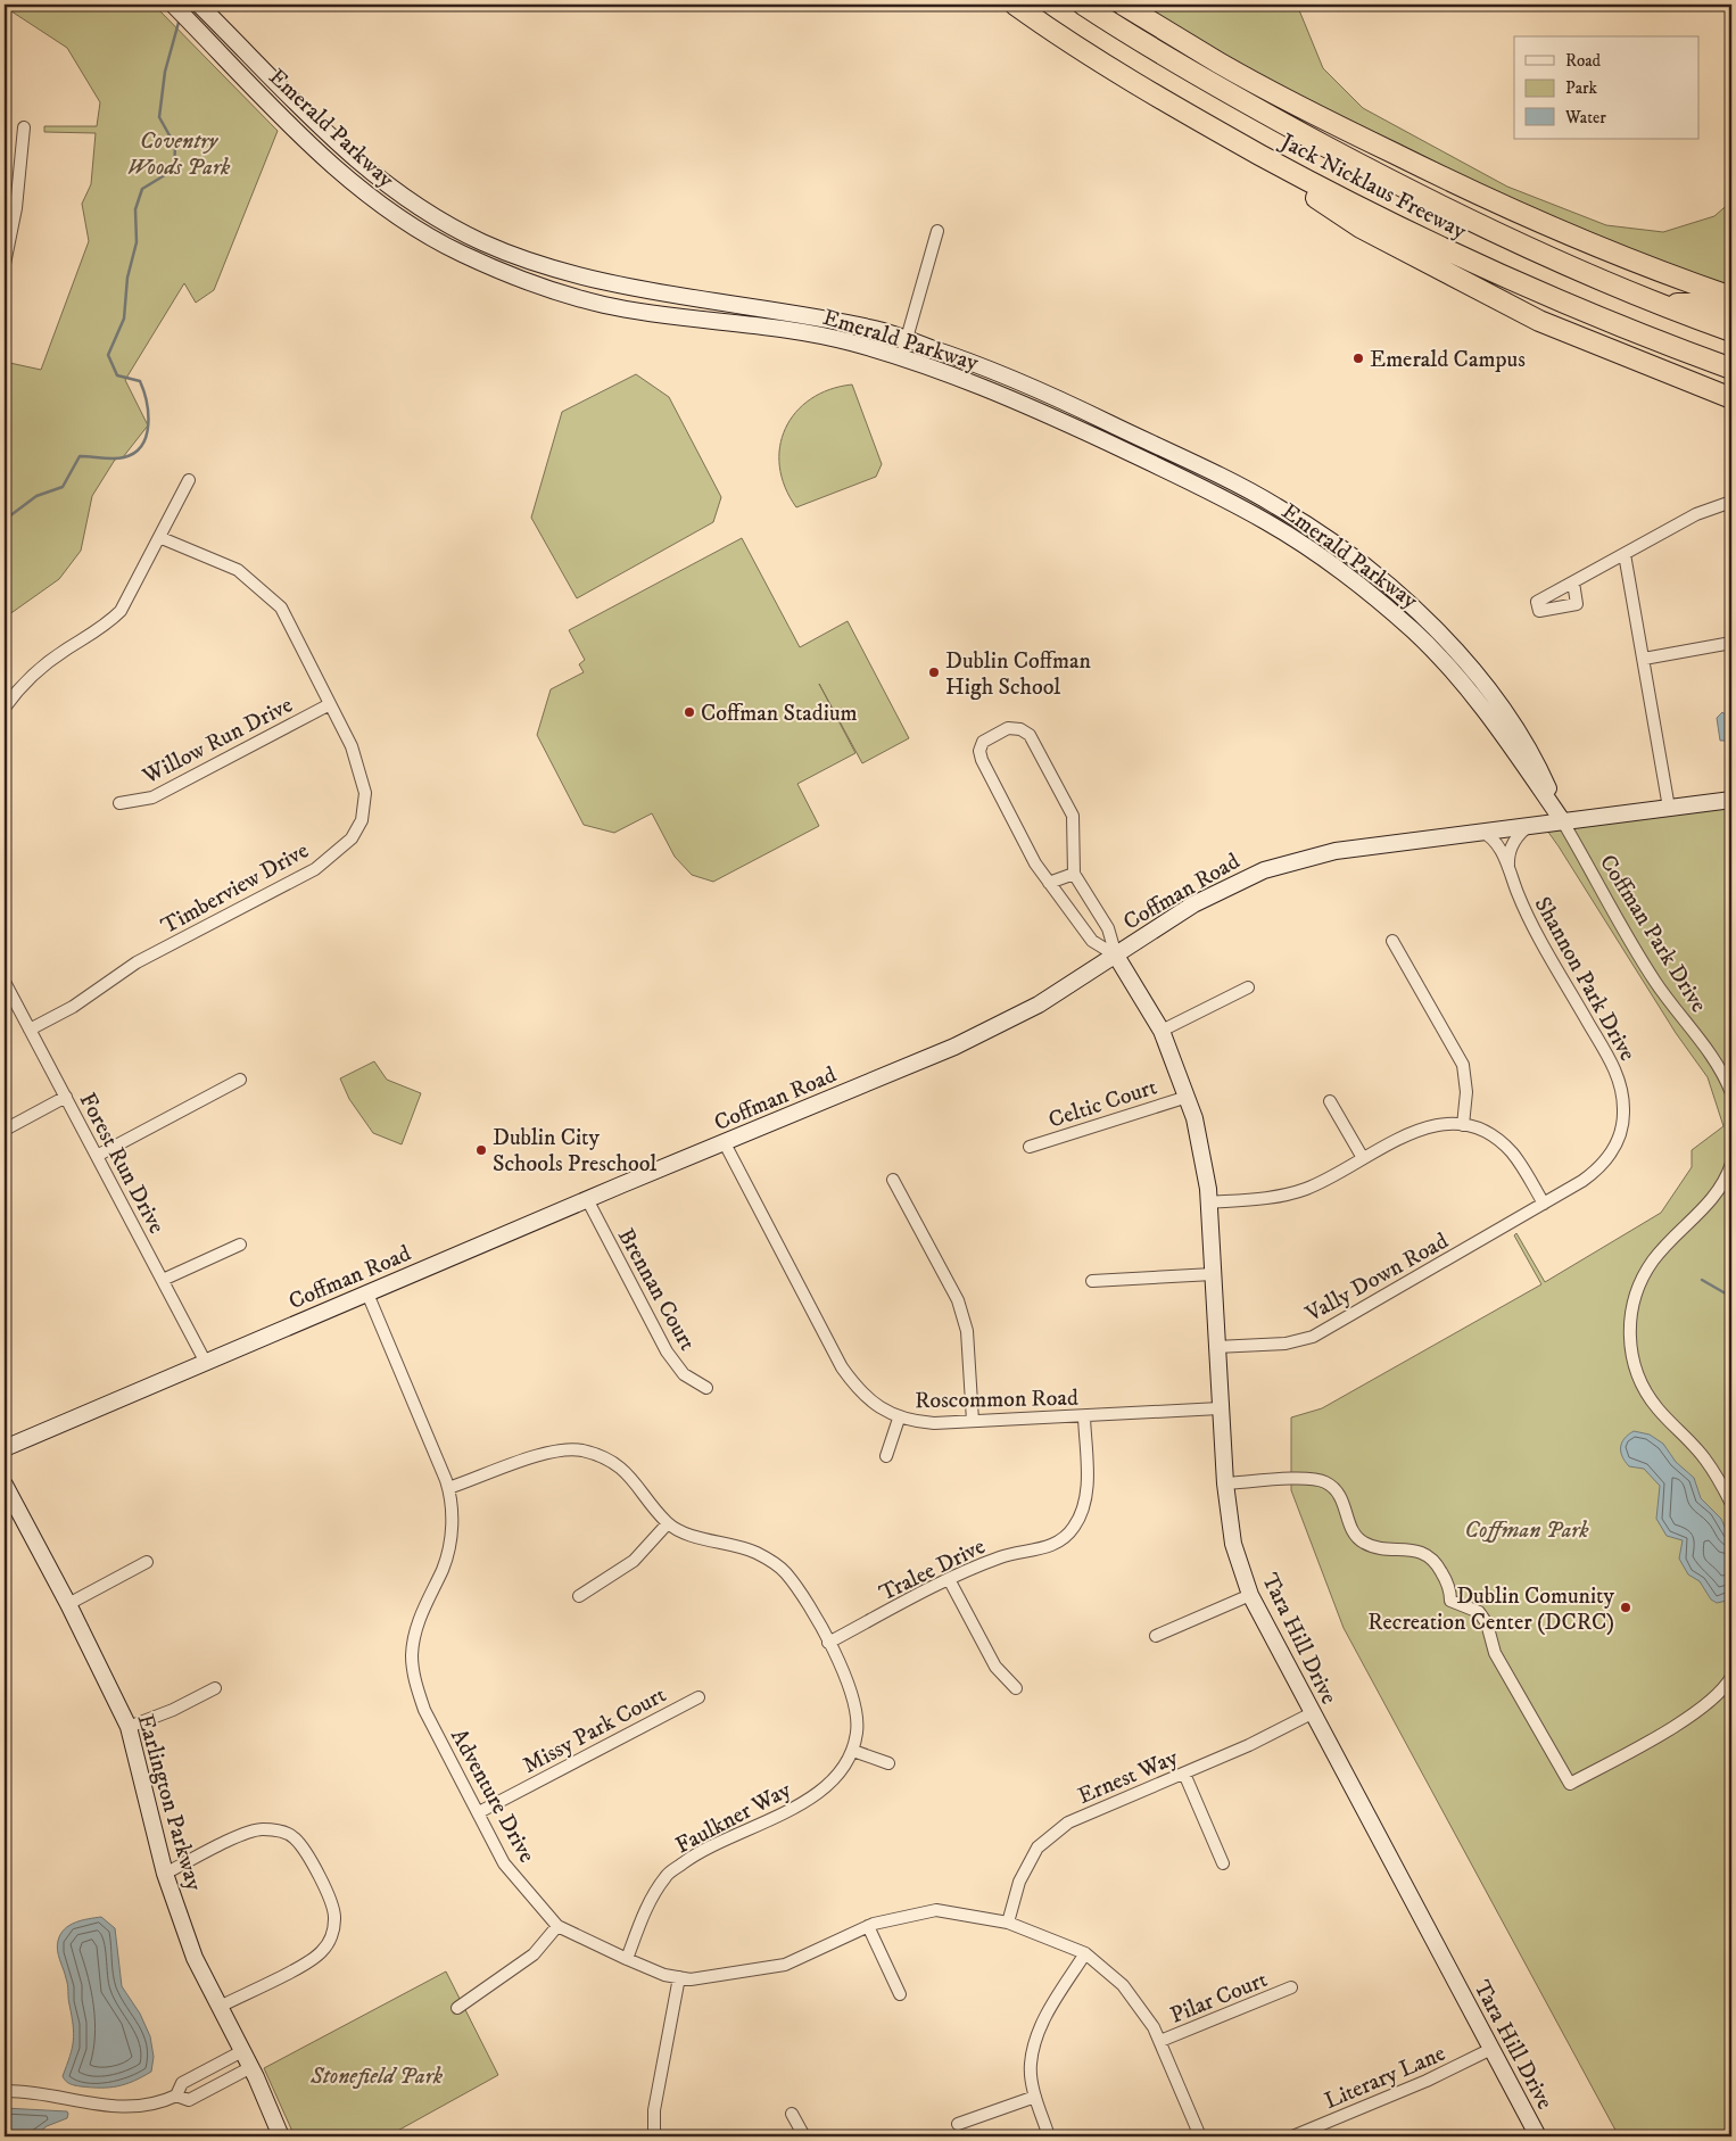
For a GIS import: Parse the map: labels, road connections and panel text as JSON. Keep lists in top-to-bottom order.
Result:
{
  "streets": {
    "highway": ["Jack Nicklaus Freeway"],
    "main road": [
      "Emerald Parkway",
      "Coffman Road",
      "Tara Hill Drive",
      "Earlington Parkway"
    ],
    "street": [
      "Willow Run Drive",
      "Timberview Drive",
      "Coffman Park Drive",
      "Shannon Park Drive",
      "Celtic Court",
      "Forest Run Drive",
      "Vally Down Road",
      "Brennan Court",
      "Roscommon Road",
      "Tralee Drive",
      "Missy Park Court",
      "Ernest Way",
      "Adventure Drive",
      "Faulkner Way",
      "Pilar Court",
      "Literary Lane"
    ]
  },
  "crossings": [
    ["Emerald Parkway", "Coffman Road"],
    ["Emerald Parkway", "Coffman Park Drive"],
    ["Willow Run Drive", "Timberview Drive"],
    ["Timberview Drive", "Forest Run Drive"],
    ["Coffman Road", "Coffman Park Drive"],
    ["Coffman Road", "Shannon Park Drive"],
    ["Coffman Road", "Forest Run Drive"],
    ["Coffman Road", "Brennan Court"],
    ["Coffman Road", "Roscommon Road"],
    ["Coffman Road", "Tara Hill Drive"],
    ["Coffman Road", "Adventure Drive"],
    ["Shannon Park Drive", "Vally Down Road"],
    ["Celtic Court", "Tara Hill Drive"],
    ["Vally Down Road", "Tara Hill Drive"],
    ["Roscommon Road", "Tralee Drive"],
    ["Roscommon Road", "Tara Hill Drive"],
    ["Tara Hill Drive", "Ernest Way"],
    ["Tara Hill Drive", "Literary Lane"],
    ["Missy Park Court", "Adventure Drive"],
    ["Ernest Way", "Adventure Drive"],
    ["Adventure Drive", "Faulkner Way"],
    ["Adventure Drive", "Pilar Court"]
  ],
  "parks": ["Coventry Woods Park", "Coffman Park", "Stonefield Park"],
  "places": [
    "Emerald Campus",
    "Dublin Coffman High School",
    "Coffman Stadium",
    "Dublin City Schools Preschool",
    "Dublin Comunity Recreation Center (DCRC)"
  ],
  "legend": ["Road", "Park", "Water"]
}
